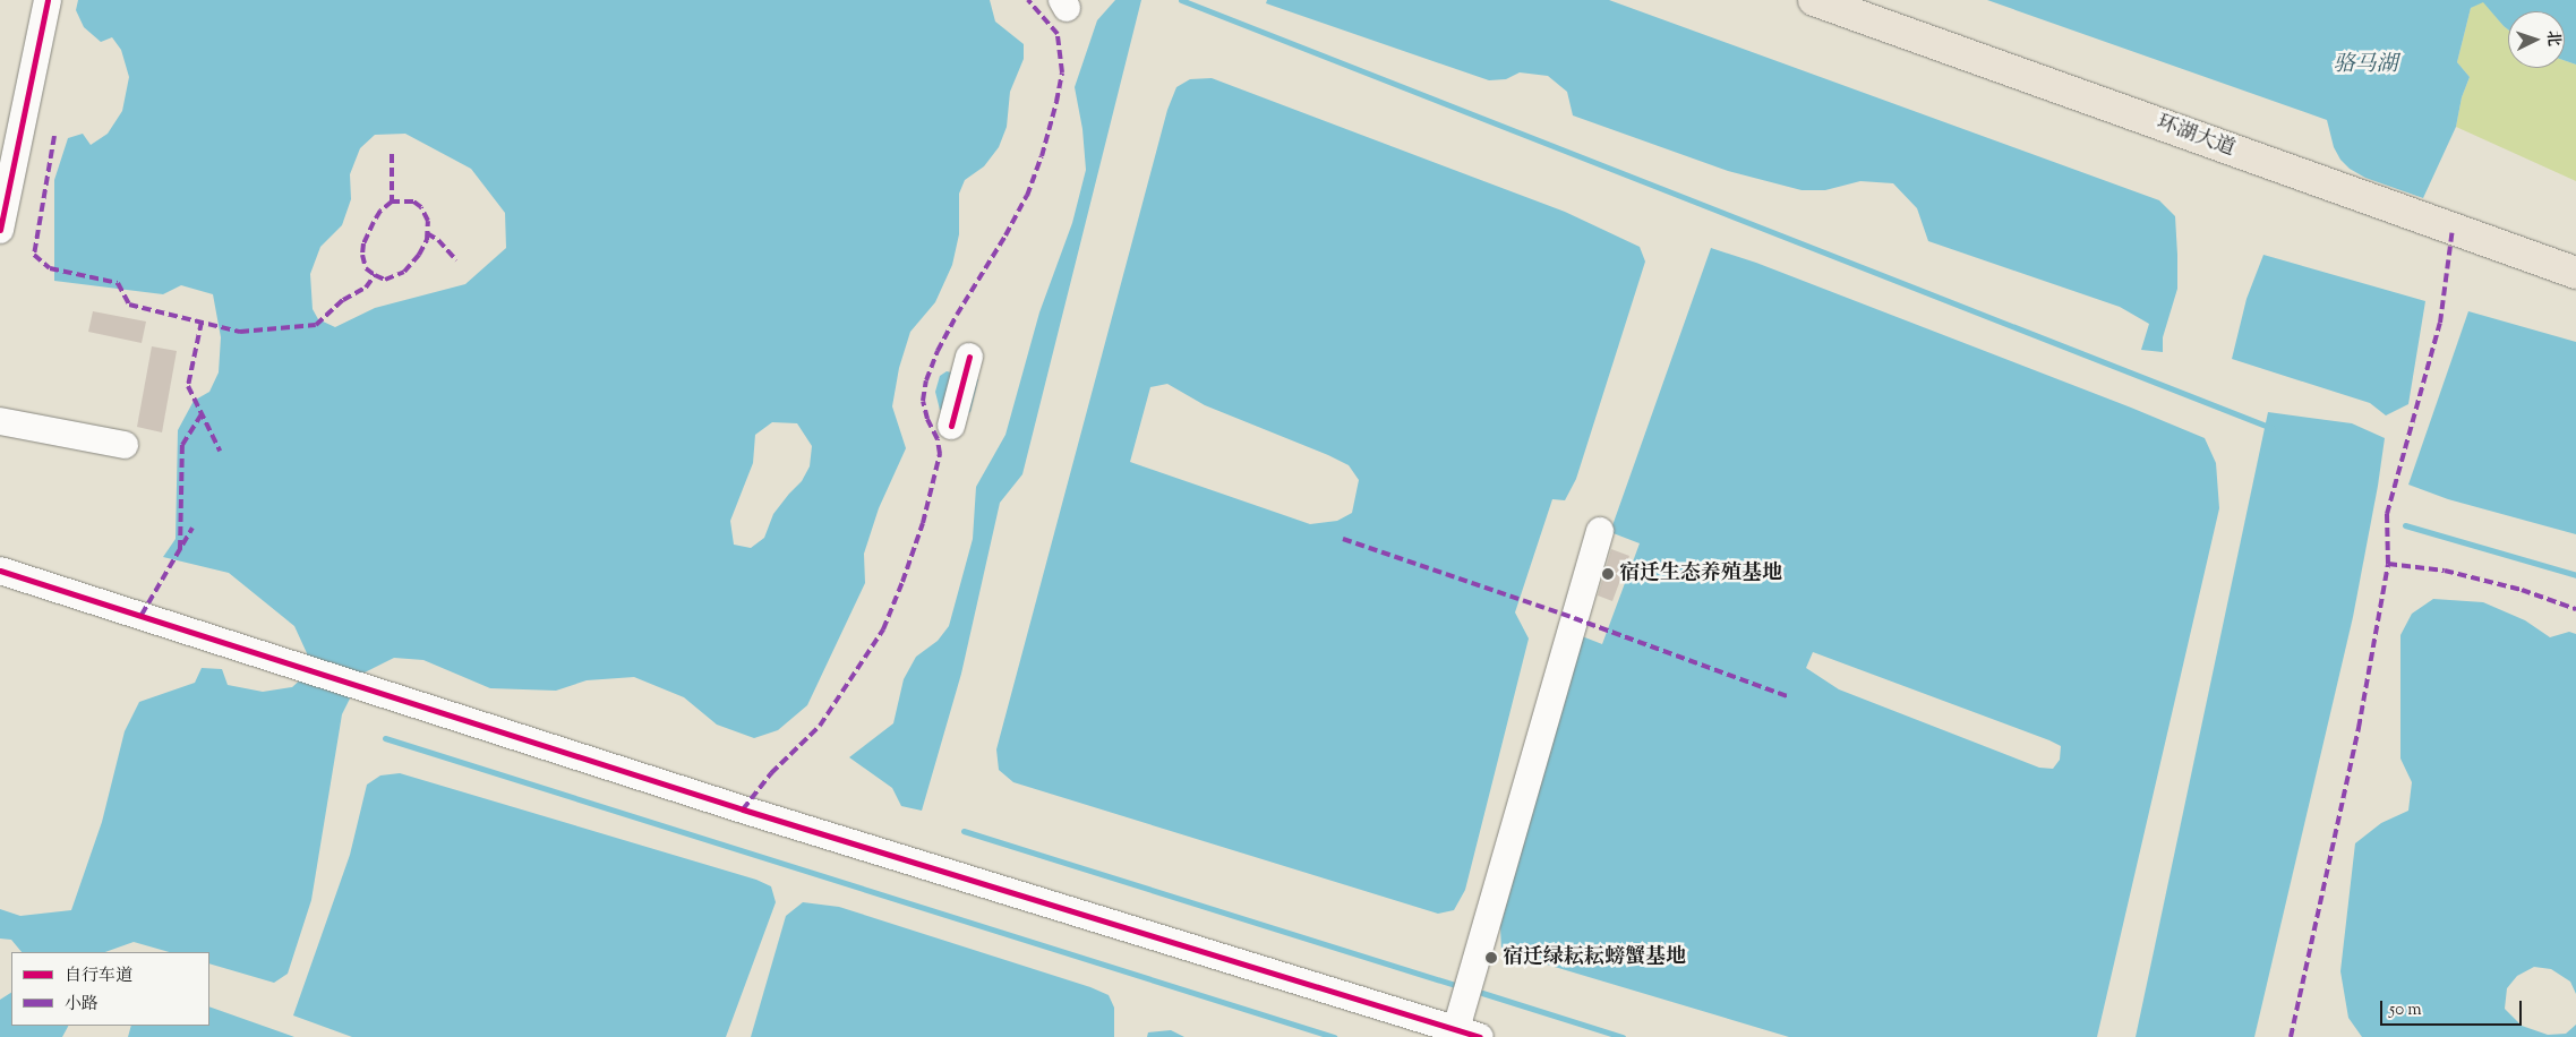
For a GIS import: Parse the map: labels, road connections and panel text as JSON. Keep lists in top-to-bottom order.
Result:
{
  "streets": {
    "main road": ["环湖大道"]
  },
  "water": ["骆马湖"],
  "places": ["宿迁生态养殖基地", "宿迁绿耘耘螃蟹基地"],
  "legend": ["自行车道", "小路"],
  "scale_bar": "50 m",
  "north": "right"
}
